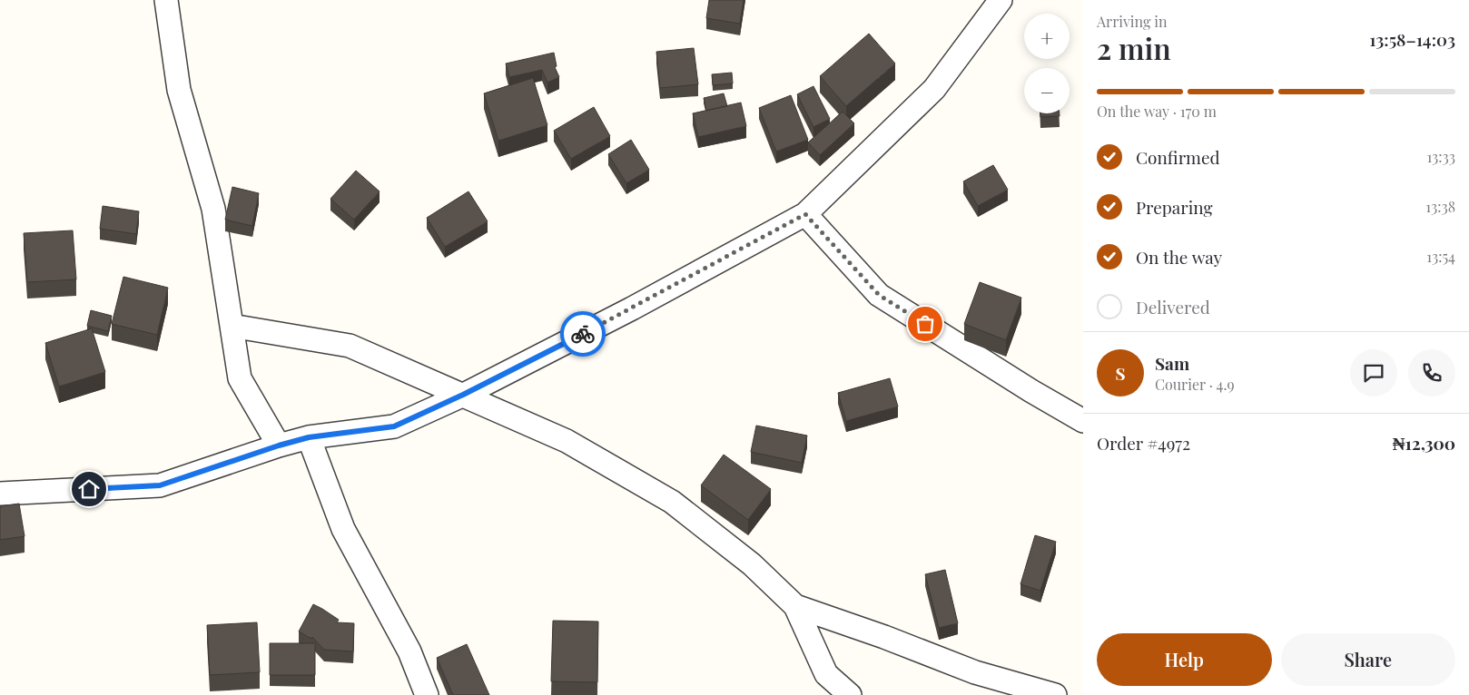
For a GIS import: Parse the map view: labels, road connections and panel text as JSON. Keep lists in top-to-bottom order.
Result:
{
  "page": {
    "heading": ["2 min", "Arriving in", "13:58–14:03"],
    "panel": [
      "Sam",
      "Courier · 4.9",
      "Order #4972",
      "₦12,300"
    ],
    "map_buttons": ["+", "−"],
    "bar": "On the way · 170 m",
    "list": [
      ["Confirmed", "13:33"],
      ["Preparing", "13:38"],
      ["On the way", "13:54"],
      "Delivered"
    ],
    "round": "S",
    "buttons": ["Help", "Share"]
  }
}
